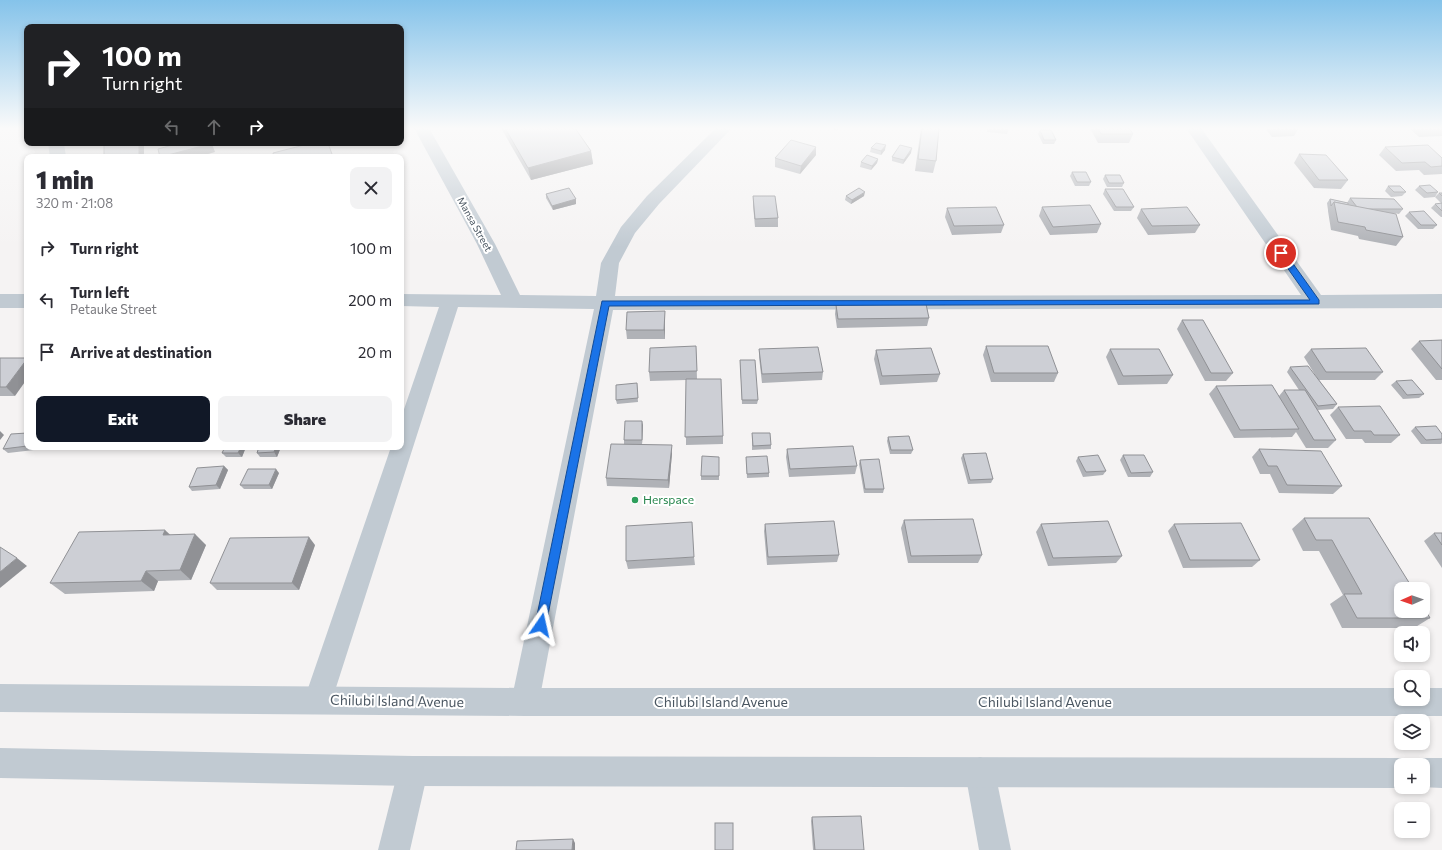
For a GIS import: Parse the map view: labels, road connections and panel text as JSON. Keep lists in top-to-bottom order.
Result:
{
  "streets": {
    "street": ["Mansa Street", "Chilubi Island Avenue"]
  },
  "places": ["Herspace"],
  "north": "left",
  "page": {
    "turn": ["100 m", "Turn right"],
    "heading": ["1 min", "320 m · 21:08"],
    "list": [
      {
        "name": "Turn right",
        "value": "100 m"
      },
      {
        "name": "Turn left",
        "note": "Petauke Street",
        "value": "200 m"
      },
      {
        "name": "Arrive at destination",
        "value": "20 m"
      }
    ],
    "buttons": ["Exit", "Share"],
    "map_buttons": ["+", "−"]
  }
}
